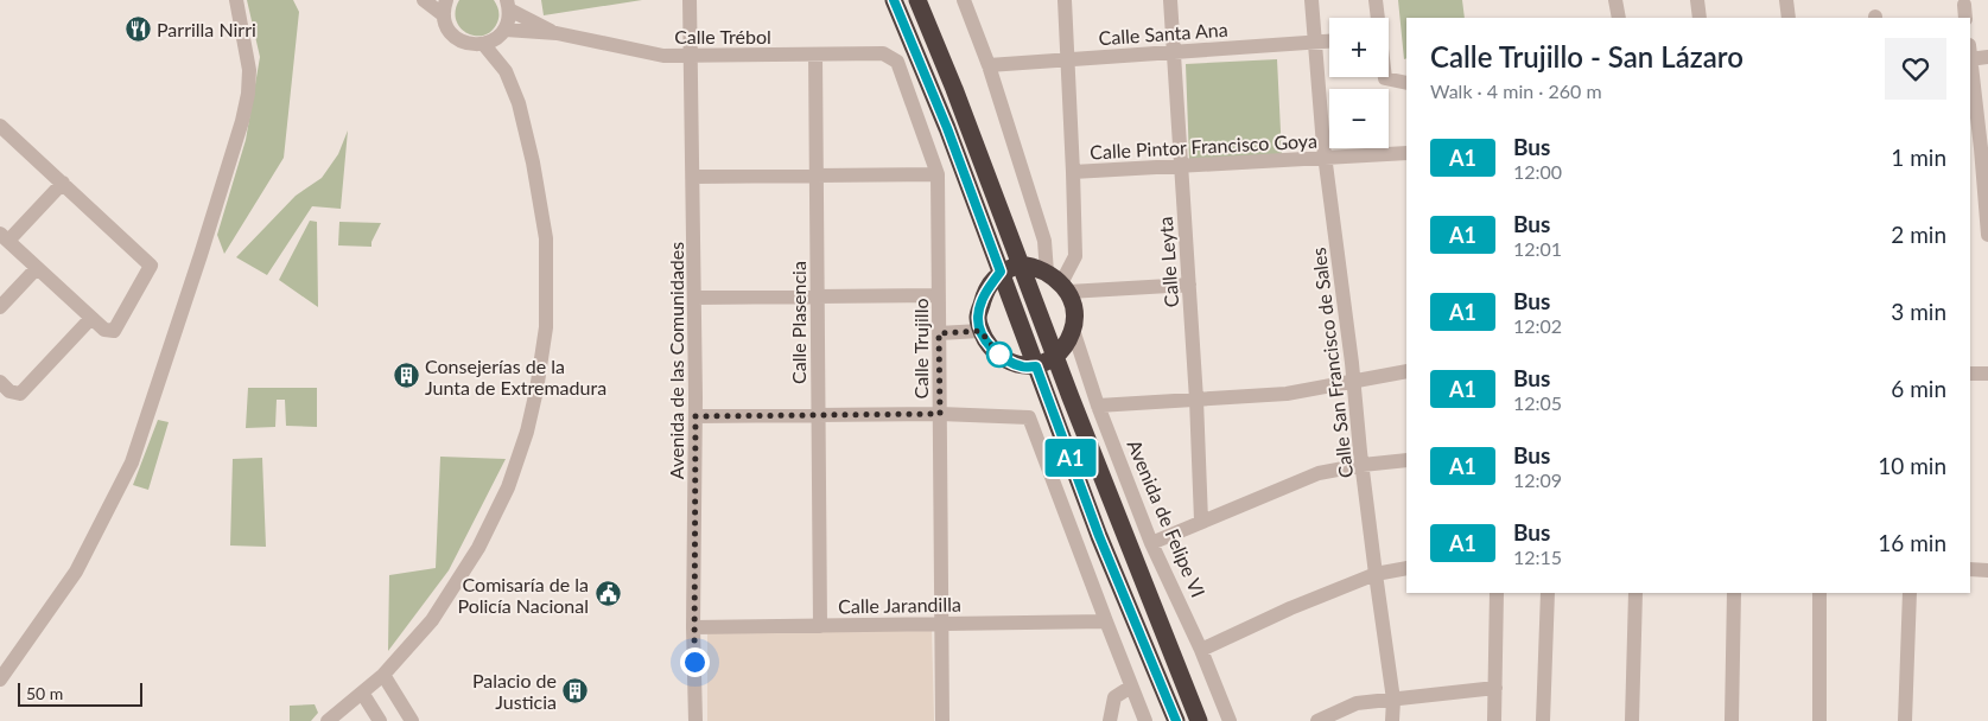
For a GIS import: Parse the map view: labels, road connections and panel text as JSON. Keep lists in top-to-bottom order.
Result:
{
  "streets": {
    "street": [
      "Calle Santa Ana",
      "Calle Trébol",
      "Calle Pintor Francisco Goya",
      "Calle Leyta",
      "Calle Plasencia",
      "Calle Trujillo",
      "Avenida de las Comunidades",
      "Calle San Francisco de Sales",
      "Avenida de Felipe VI",
      "Calle Jarandilla"
    ]
  },
  "crossings": [
    ["Calle Santa Ana", "Calle Leyta"],
    ["Calle Santa Ana", "Calle San Francisco de Sales"],
    ["Calle Trébol", "Calle Plasencia"],
    ["Calle Trébol", "Calle Trujillo"],
    ["Calle Trébol", "Avenida de las Comunidades"],
    ["Calle Pintor Francisco Goya", "Calle Leyta"],
    ["Calle Pintor Francisco Goya", "Calle San Francisco de Sales"],
    ["Calle Plasencia", "Calle Jarandilla"],
    ["Calle Trujillo", "Calle Jarandilla"],
    ["Avenida de las Comunidades", "Calle Jarandilla"]
  ],
  "places": {
    "restaurant": ["Parrilla Nirri"],
    "building": ["Consejerías de la Junta de Extremadura", "Palacio de Justicia"],
    "public building": ["Comisaría de la Policía Nacional"]
  },
  "lines": ["bus line A1"],
  "scale_bar": "50 m",
  "page": {
    "on_map": "A1",
    "map_buttons": ["+", "−"],
    "heading": ["Calle Trujillo - San Lázaro", "Walk · 4 min · 260 m"],
    "list": [
      {
        "mark": "A1",
        "name": "Bus",
        "note": "12:00",
        "value": "1 min"
      },
      {
        "mark": "A1",
        "name": "Bus",
        "note": "12:01",
        "value": "2 min"
      },
      {
        "mark": "A1",
        "name": "Bus",
        "note": "12:02",
        "value": "3 min"
      },
      {
        "mark": "A1",
        "name": "Bus",
        "note": "12:05",
        "value": "6 min"
      },
      {
        "mark": "A1",
        "name": "Bus",
        "note": "12:09",
        "value": "10 min"
      },
      {
        "mark": "A1",
        "name": "Bus",
        "note": "12:15",
        "value": "16 min"
      }
    ],
    "scale": "50 m"
  }
}
